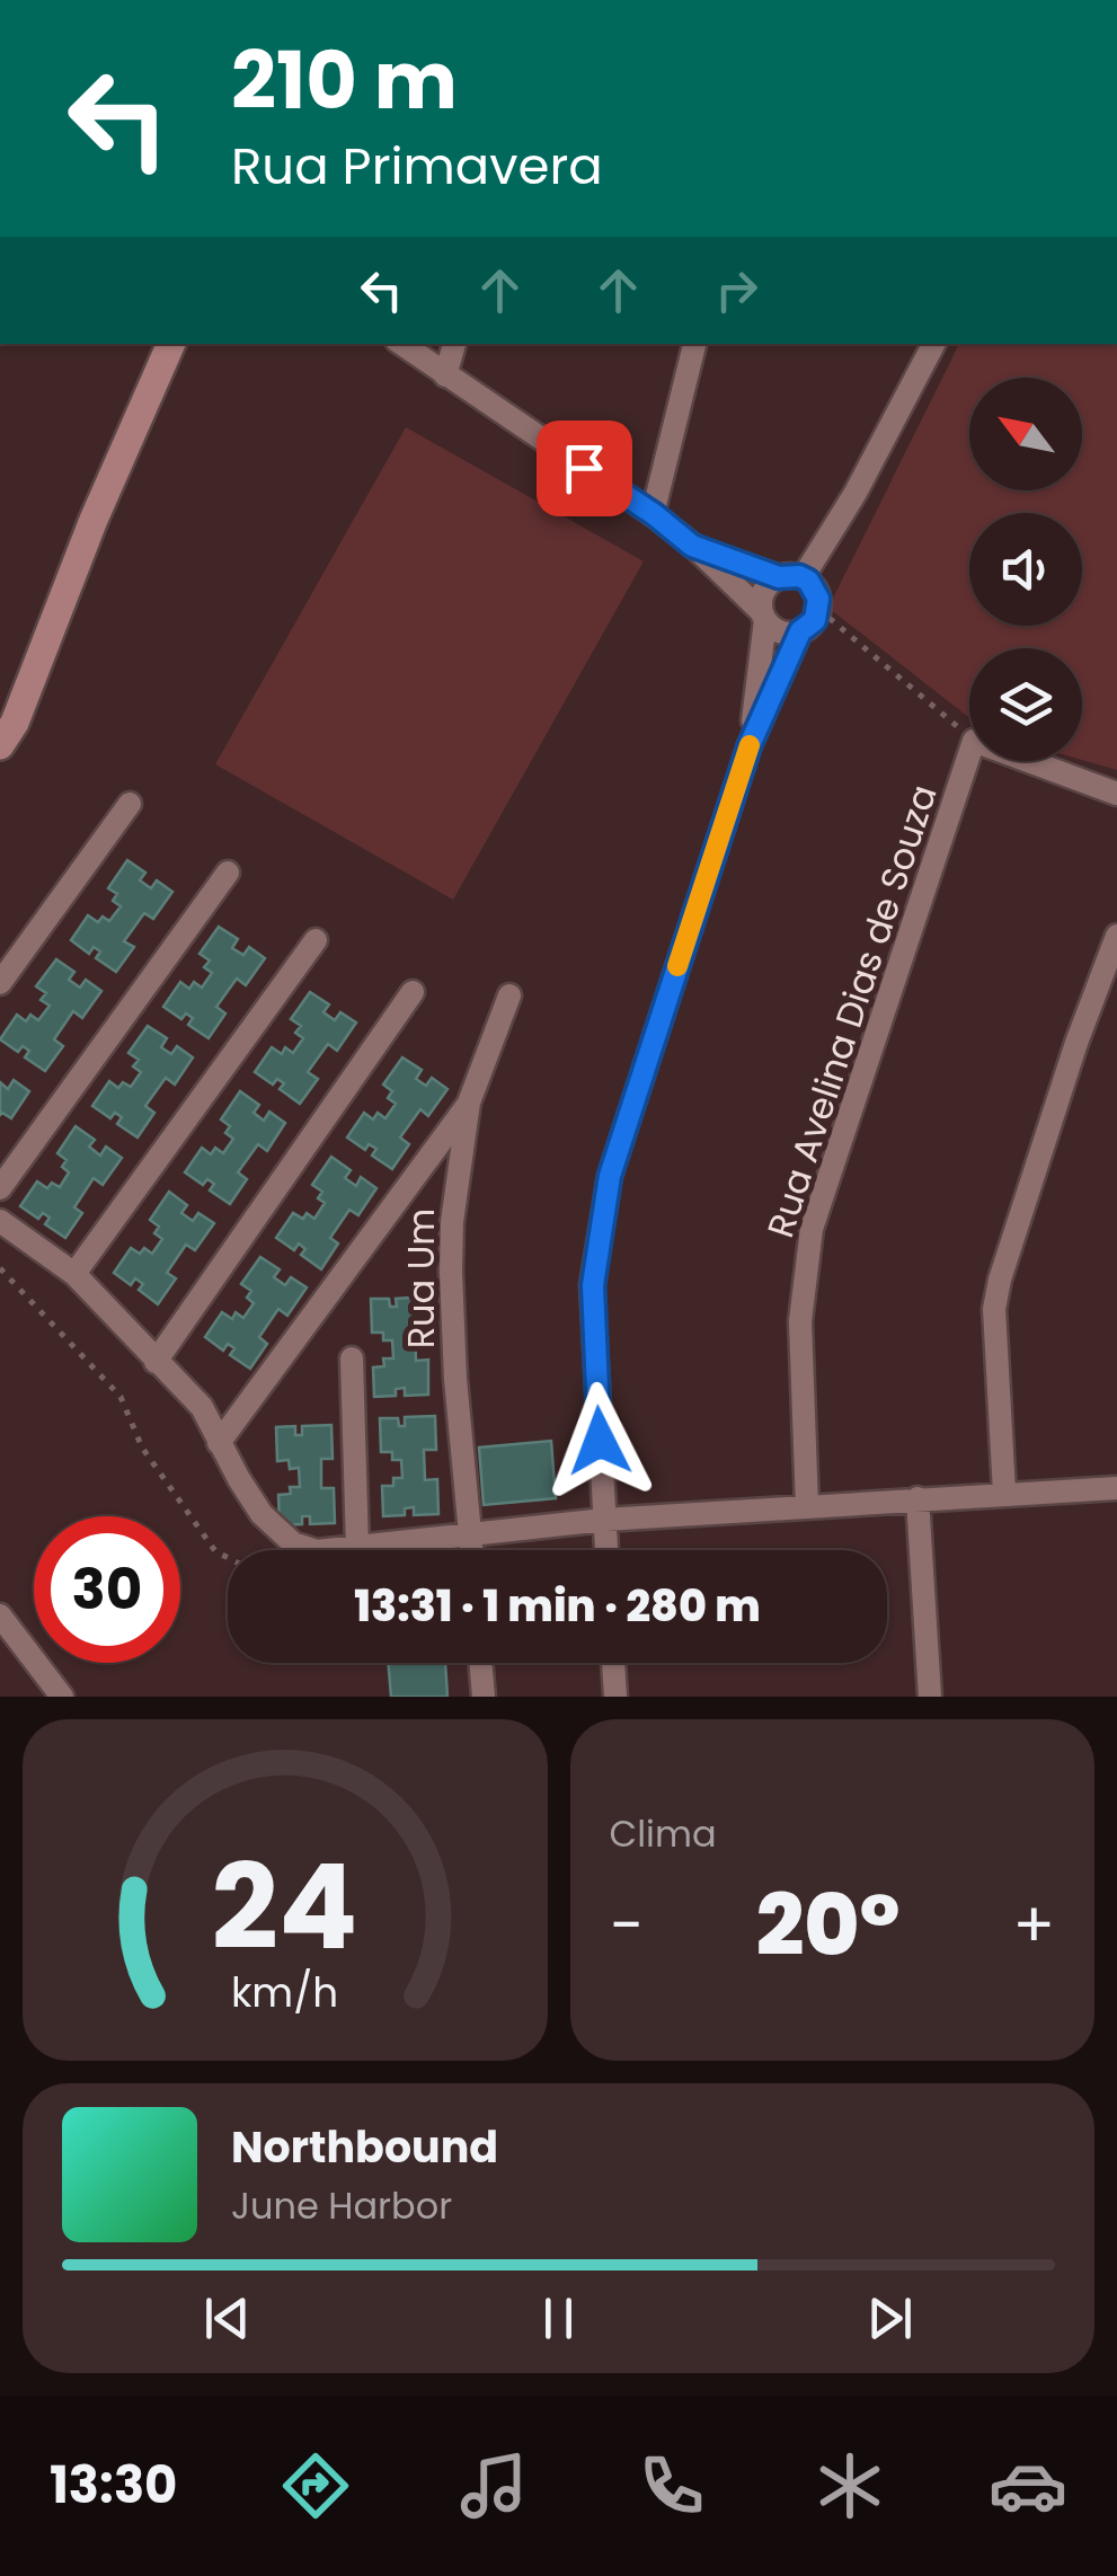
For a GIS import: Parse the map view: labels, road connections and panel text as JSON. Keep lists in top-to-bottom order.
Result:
{
  "streets": {
    "street": ["Rua Avelina Dias de Souza", "Rua Um"]
  },
  "north": "top left",
  "page": {
    "turn": ["210 m", "Rua Primavera"],
    "limit": "30",
    "trip": "13:31 · 1 min · 280 m",
    "tile": "Clima",
    "heat": ["−", "20°", "+"],
    "song": ["Northbound", "June Harbor"],
    "tabs": "13:30",
    "gauge": ["24", "km/h"]
  }
}
